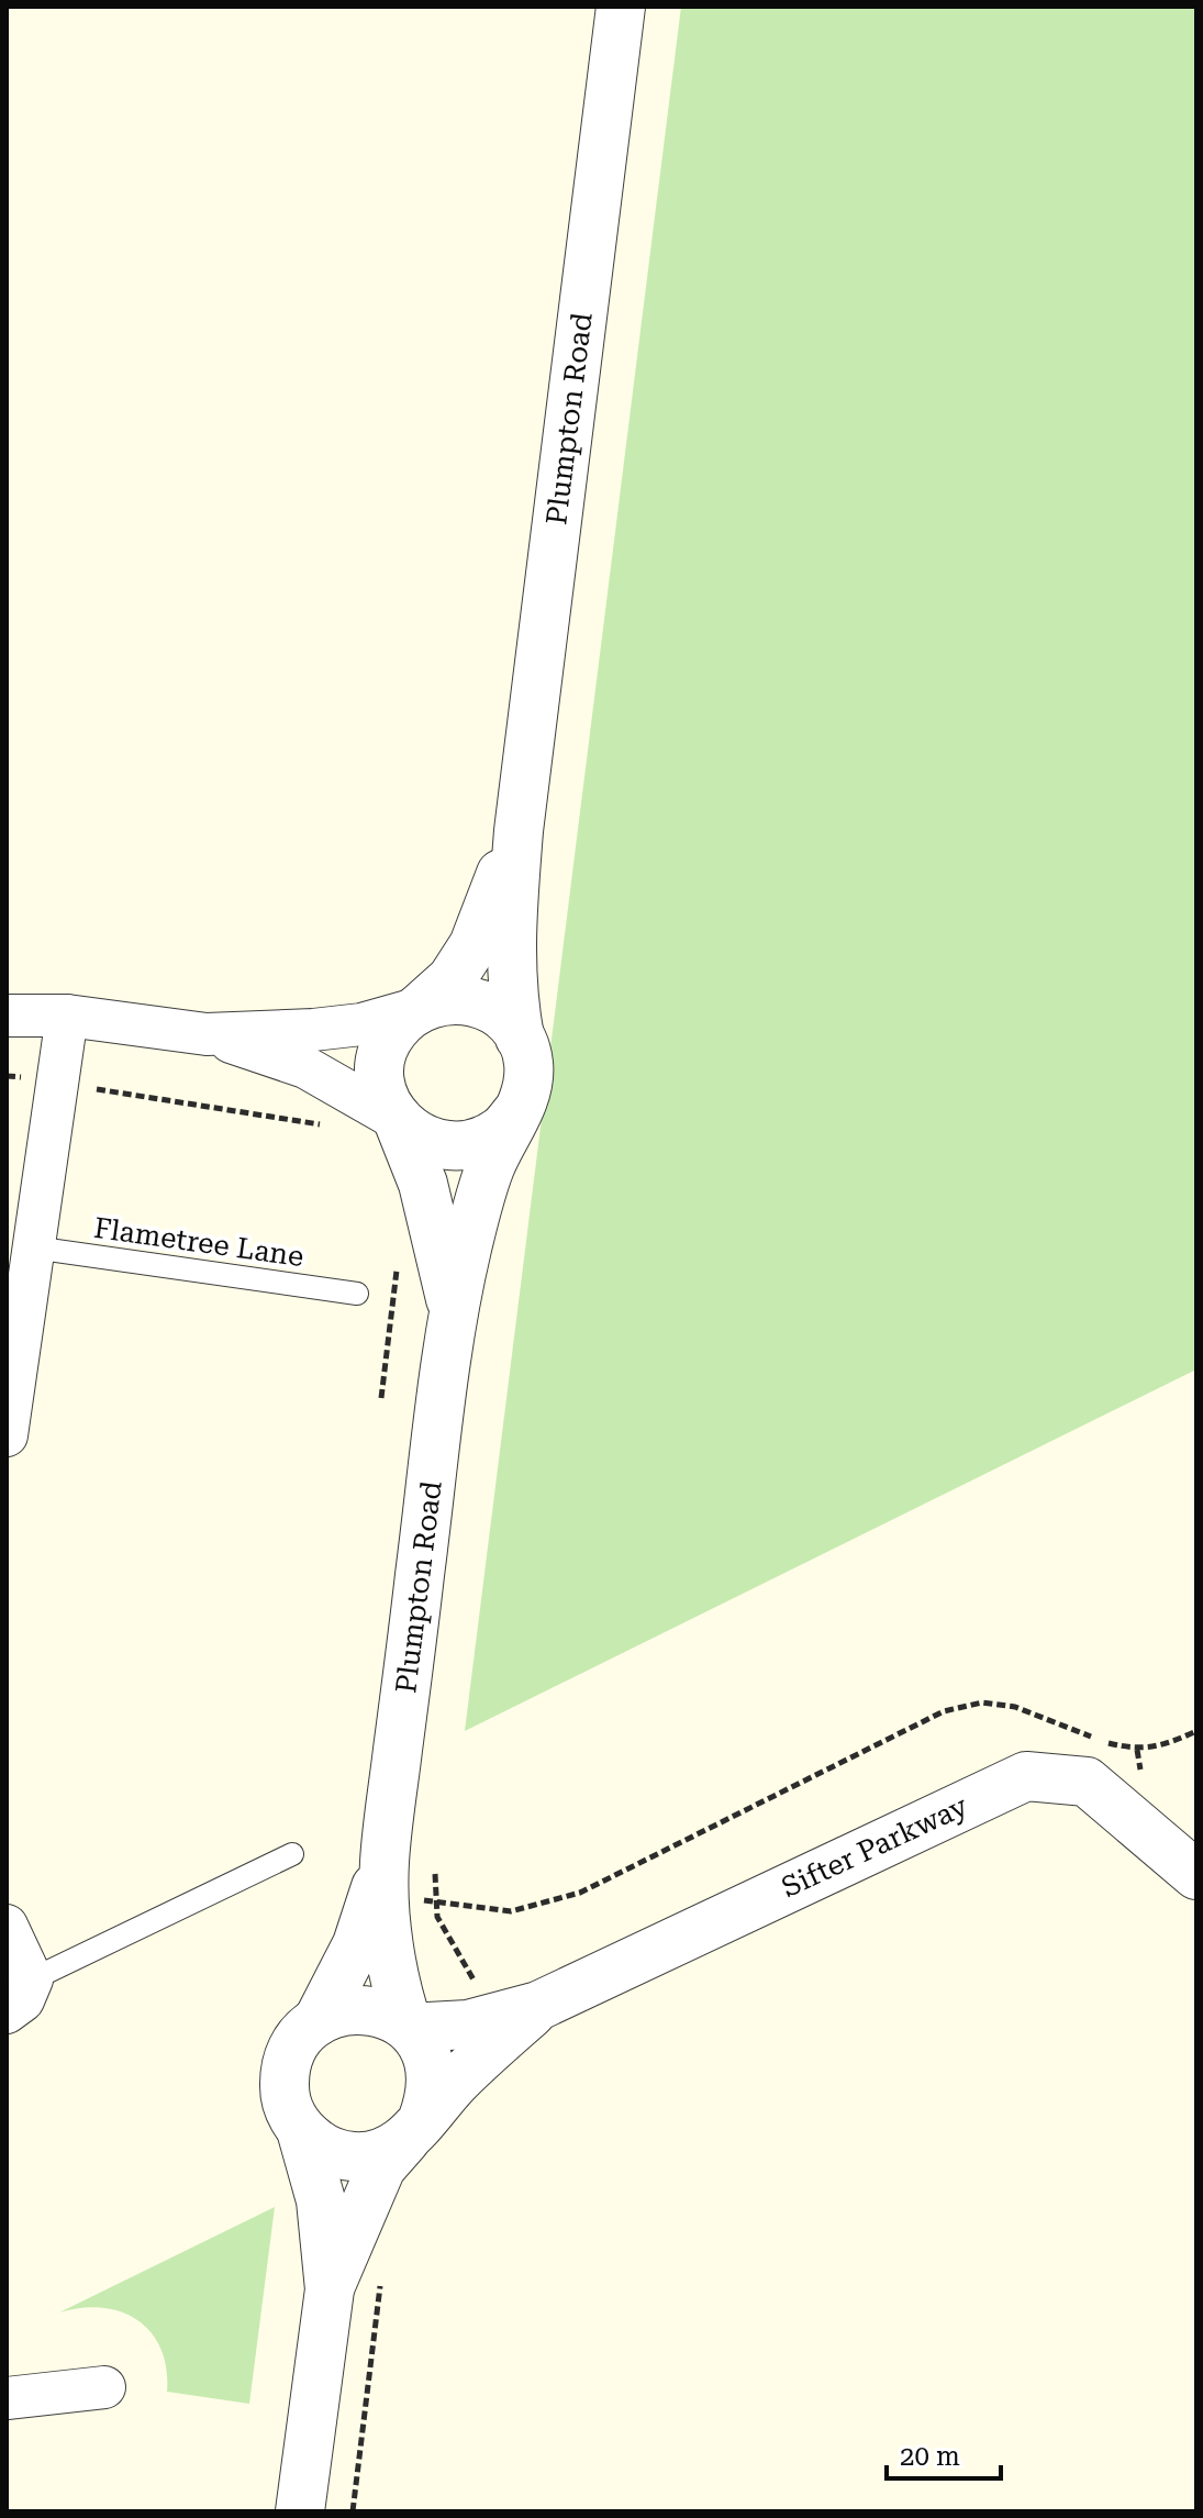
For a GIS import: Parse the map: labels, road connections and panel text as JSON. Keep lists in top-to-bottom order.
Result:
{
  "streets": {
    "street": ["Plumpton Road", "Sifter Parkway"],
    "lane": ["Flametree Lane"]
  },
  "crossings": [
    ["Plumpton Road", "Sifter Parkway"]
  ],
  "scale_bar": "20 m"
}
